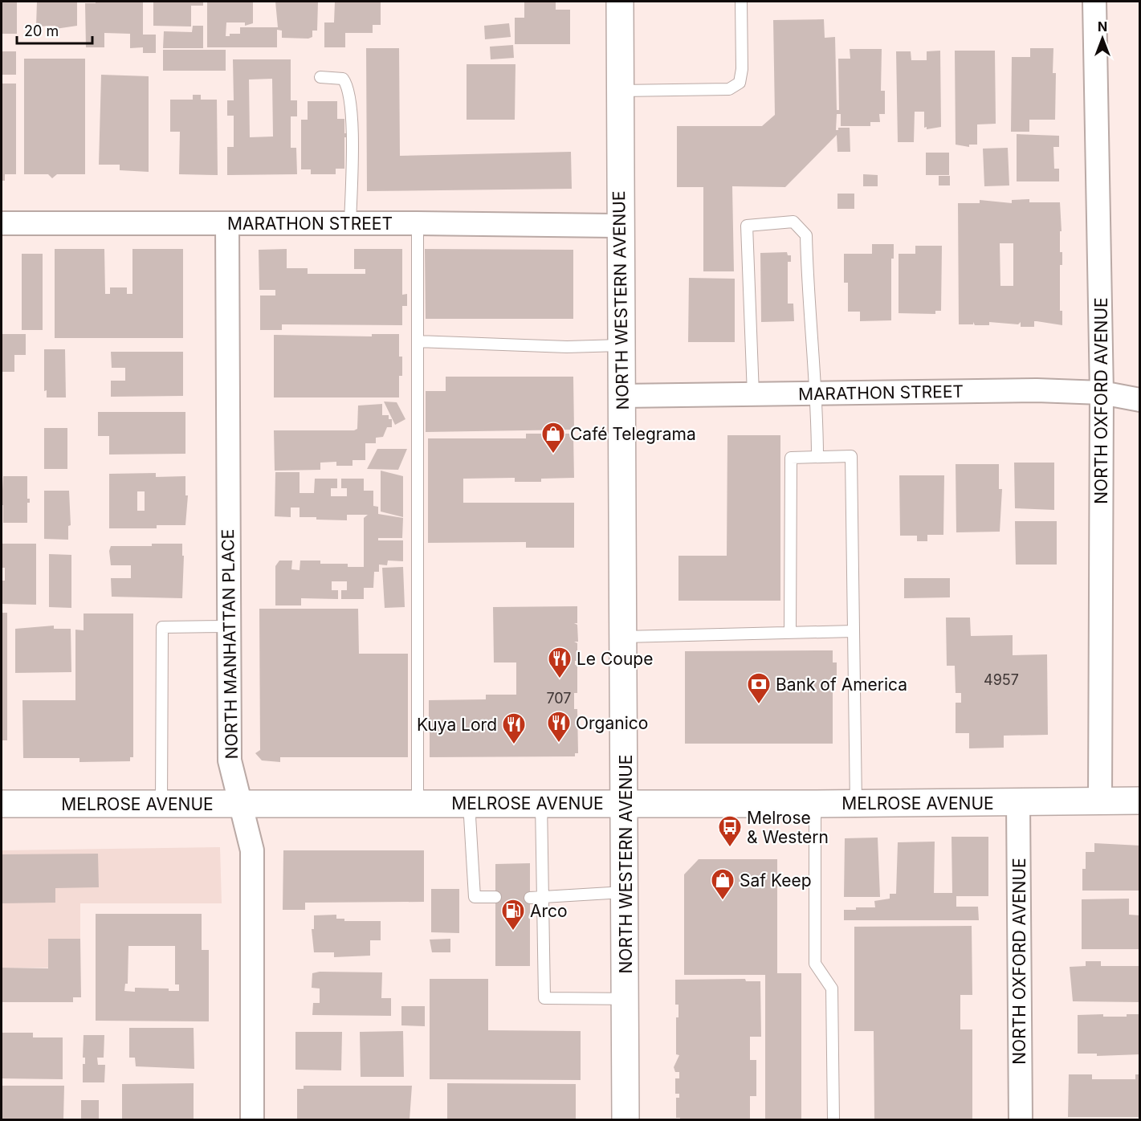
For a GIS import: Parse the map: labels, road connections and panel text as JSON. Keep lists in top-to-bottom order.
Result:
{
  "streets": {
    "main road": ["NORTH WESTERN AVENUE", "MELROSE AVENUE"],
    "street": ["MARATHON STREET", "NORTH OXFORD AVENUE", "NORTH MANHATTAN PLACE"]
  },
  "crossings": [
    ["MARATHON STREET", "NORTH WESTERN AVENUE"],
    ["MARATHON STREET", "NORTH OXFORD AVENUE"],
    ["MARATHON STREET", "NORTH MANHATTAN PLACE"],
    ["NORTH WESTERN AVENUE", "MELROSE AVENUE"],
    ["NORTH OXFORD AVENUE", "MELROSE AVENUE"],
    ["NORTH MANHATTAN PLACE", "MELROSE AVENUE"]
  ],
  "places": {
    "shop": ["Café Telegrama", "Saf Keep"],
    "restaurant": ["Le Coupe", "Organico", "Kuya Lord"],
    "bank": ["Bank of America"],
    "bus stop": ["Melrose & Western"],
    "fuel station": ["Arco"]
  },
  "house_numbers": ["4957", "707"],
  "scale_bar": "20 m",
  "north": "top"
}
